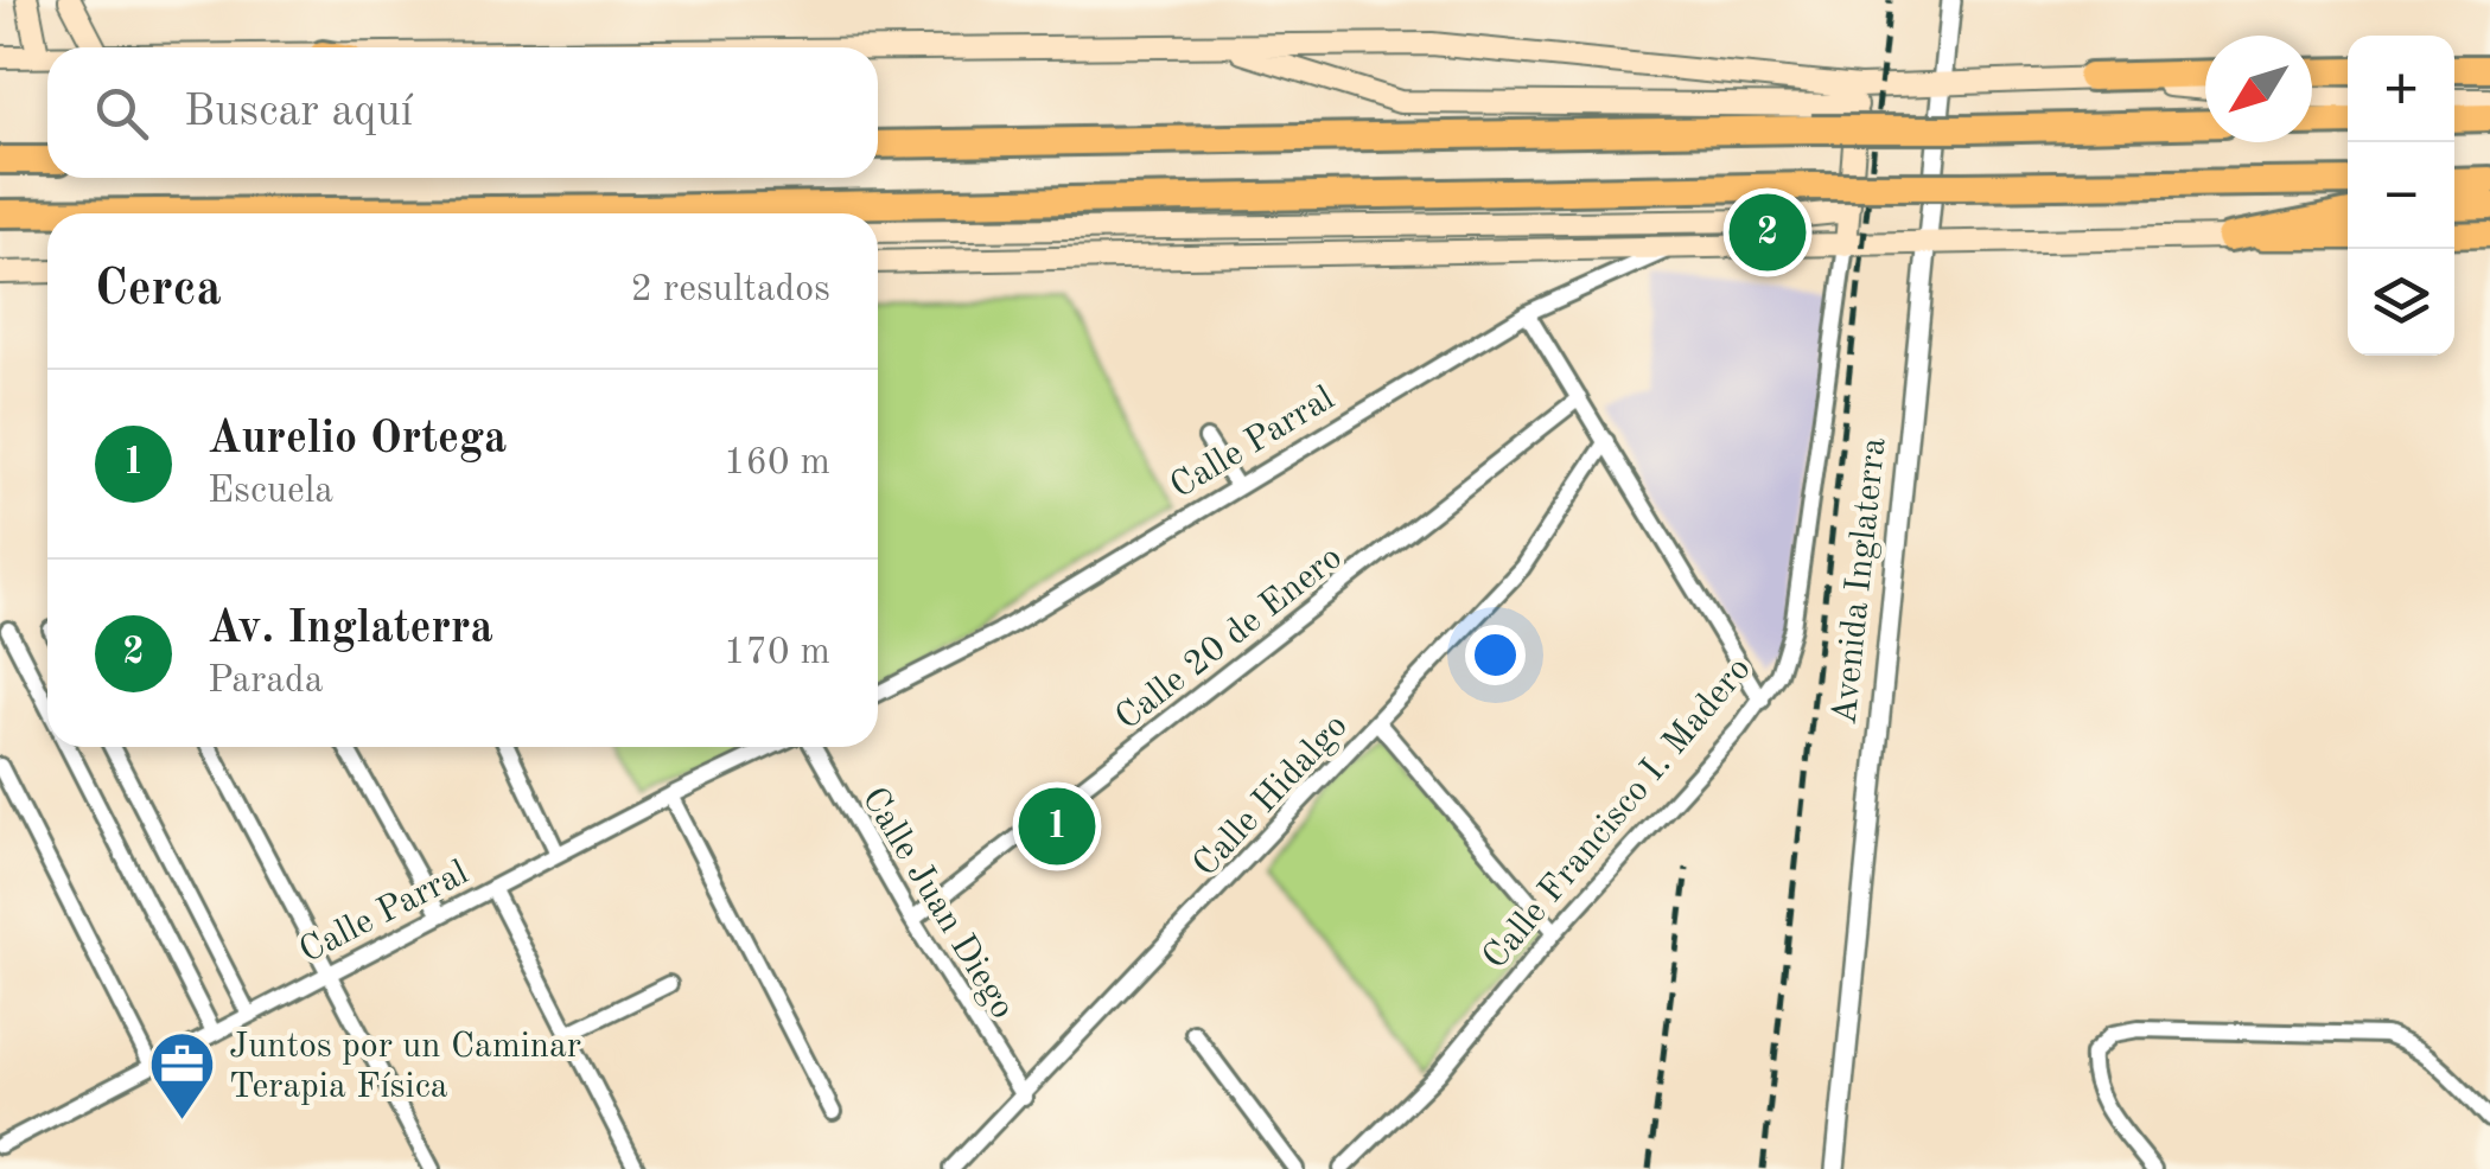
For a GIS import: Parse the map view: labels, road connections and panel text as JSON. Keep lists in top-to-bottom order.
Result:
{
  "streets": {
    "main road": ["Calle Francisco I. Madero"],
    "street": [
      "Calle Parral",
      "Avenida Inglaterra",
      "Calle 20 de Enero",
      "Calle Hidalgo",
      "Calle Juan Diego"
    ]
  },
  "crossings": [
    ["Calle 20 de Enero", "Calle Juan Diego"],
    ["Calle Hidalgo", "Calle Juan Diego"]
  ],
  "places": {
    "office": ["Juntos por un Caminar Terapia Física"]
  },
  "north": "bottom left",
  "page": {
    "map_buttons": ["+", "−"],
    "search": "Buscar aquí",
    "pins": ["2", "1"],
    "heading": ["Cerca", "2 resultados"],
    "list": [
      {
        "mark": "1",
        "name": "Aurelio Ortega",
        "note": "Escuela",
        "value": "160 m"
      },
      {
        "mark": "2",
        "name": "Av. Inglaterra",
        "note": "Parada",
        "value": "170 m"
      }
    ]
  }
}
